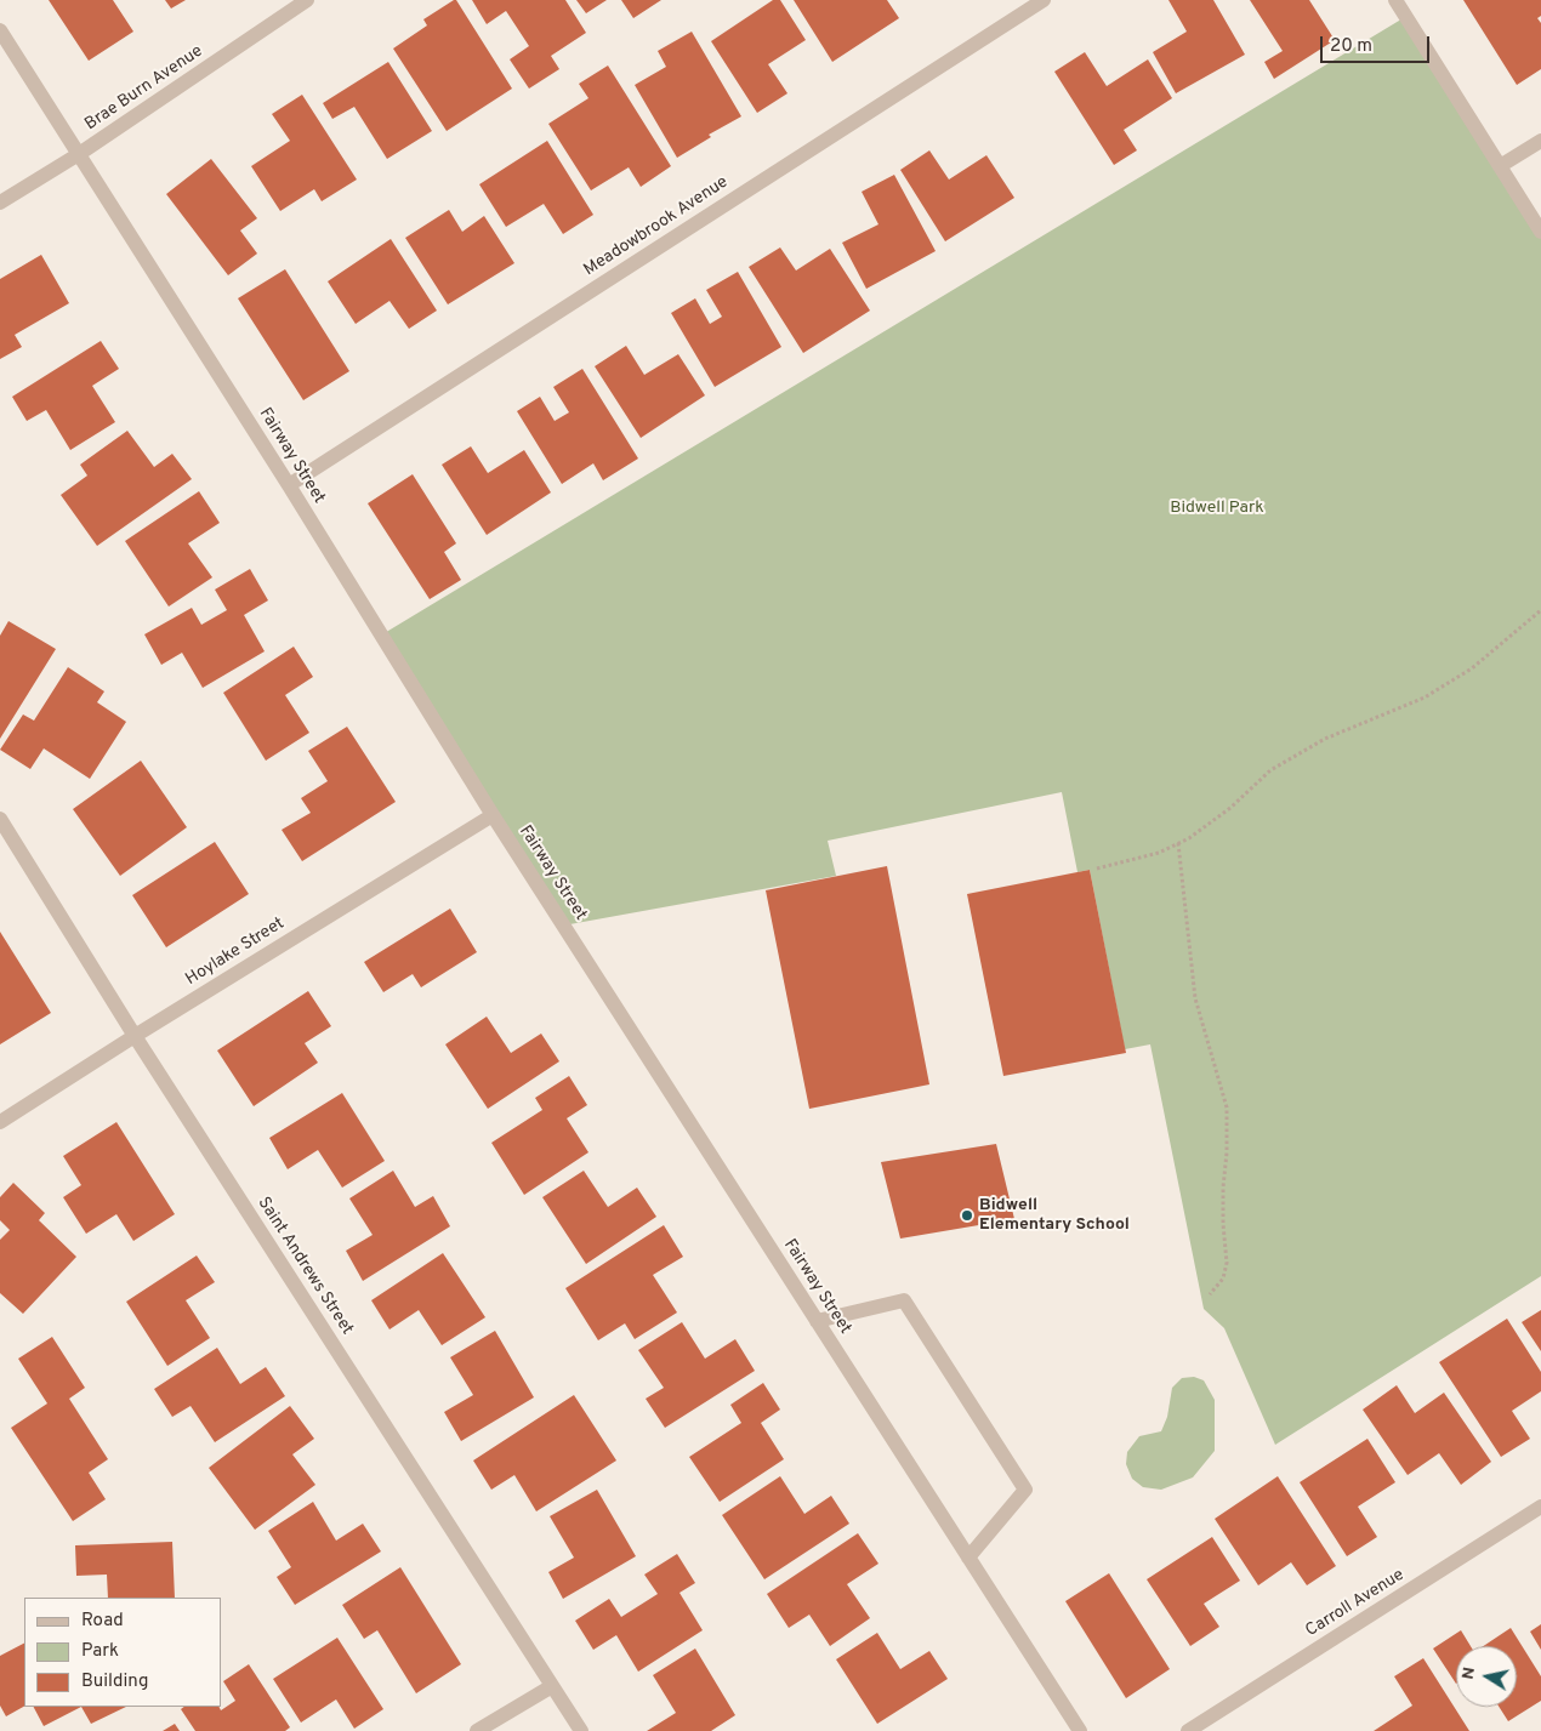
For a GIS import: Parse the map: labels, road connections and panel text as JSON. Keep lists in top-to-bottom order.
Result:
{
  "streets": {
    "street": [
      "Brae Burn Avenue",
      "Meadowbrook Avenue",
      "Fairway Street",
      "Hoylake Street",
      "Saint Andrews Street",
      "Carroll Avenue"
    ]
  },
  "crossings": [
    ["Brae Burn Avenue", "Fairway Street"],
    ["Meadowbrook Avenue", "Fairway Street"],
    ["Fairway Street", "Hoylake Street"],
    ["Hoylake Street", "Saint Andrews Street"]
  ],
  "parks": ["Bidwell Park"],
  "places": ["Bidwell Elementary School"],
  "legend": ["Road", "Park", "Building"],
  "scale_bar": "20 m",
  "north": "left"
}
